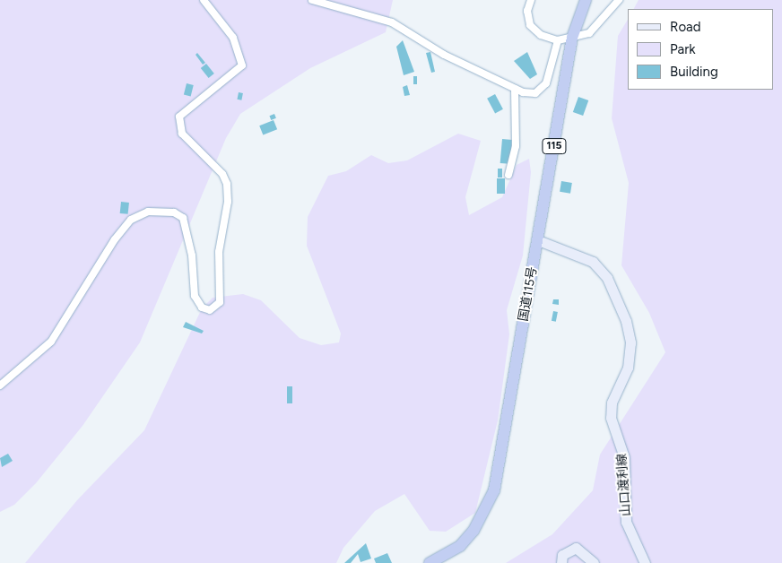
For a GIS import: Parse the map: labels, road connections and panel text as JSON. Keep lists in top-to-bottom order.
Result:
{
  "streets": {
    "highway": ["115", "国道115号"],
    "main road": ["山口渡利線"]
  },
  "crossings": [
    ["国道115号", "山口渡利線"]
  ],
  "legend": ["Road", "Park", "Building"]
}
